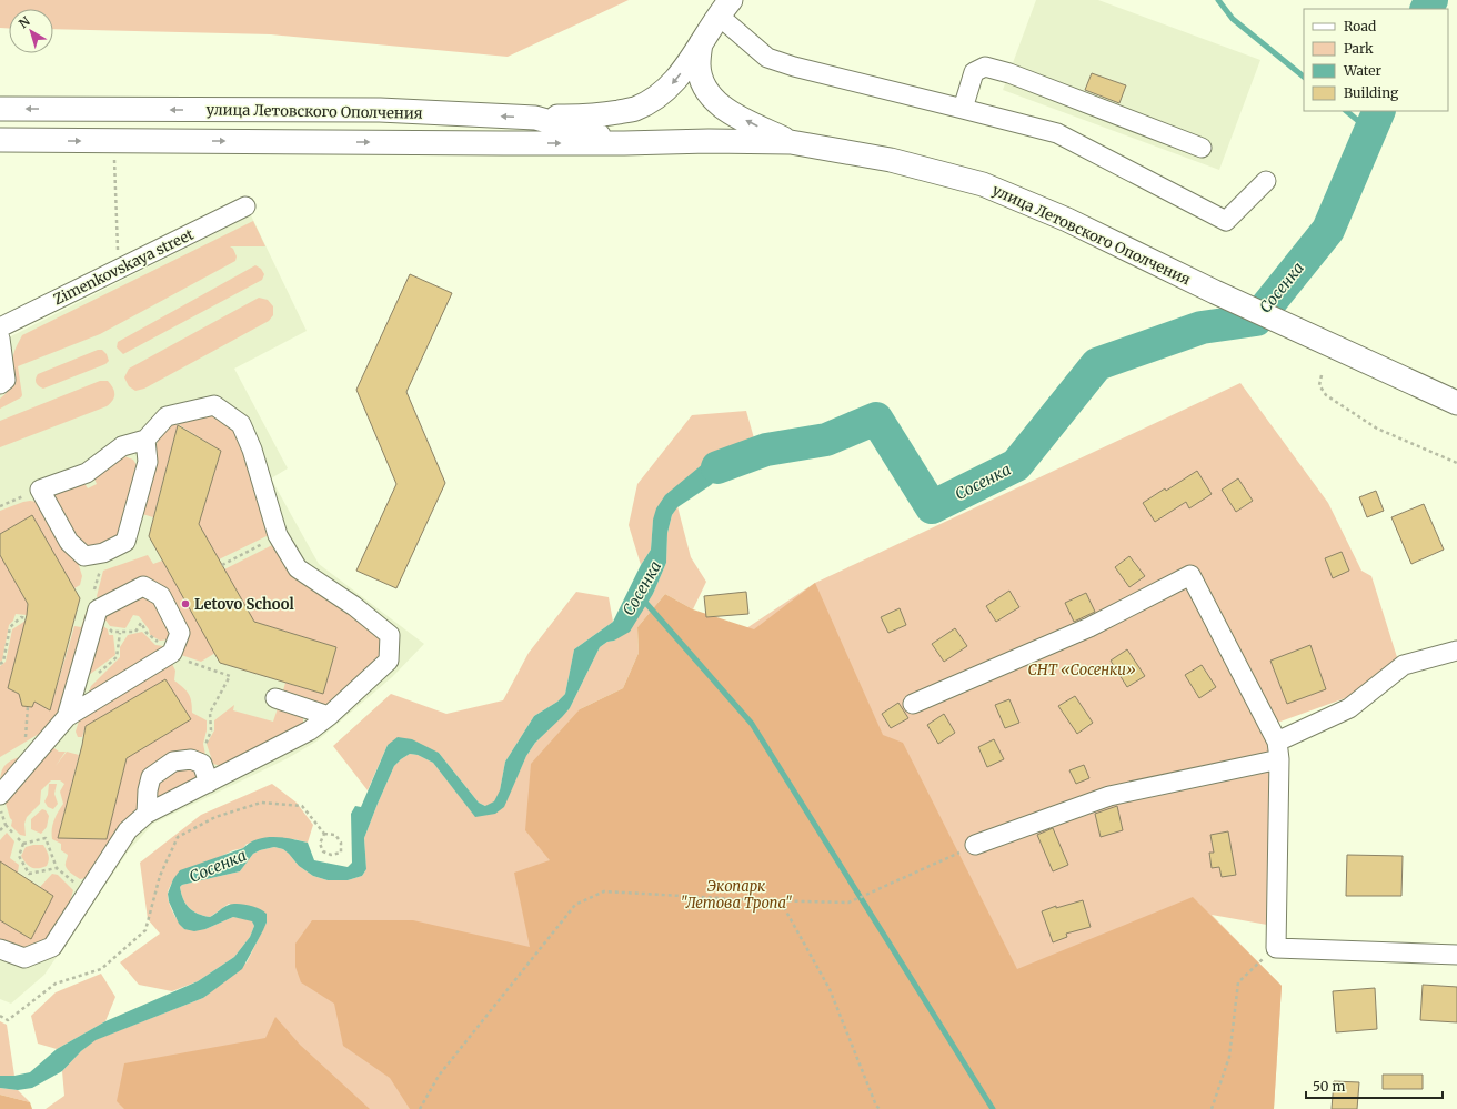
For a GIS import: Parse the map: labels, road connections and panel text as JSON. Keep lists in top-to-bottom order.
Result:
{
  "streets": {
    "main road": ["улица Летовского Ополчения"],
    "street": ["Zimenkovskaya street"]
  },
  "water": ["Сосенка"],
  "parks": ["СНТ «Сосенки»", "Экопарк \"Летова Тропа\""],
  "places": ["Letovo School"],
  "legend": [
    "Road",
    "Park",
    "Water",
    "Building"
  ],
  "scale_bar": "50 m",
  "north": "top left"
}
